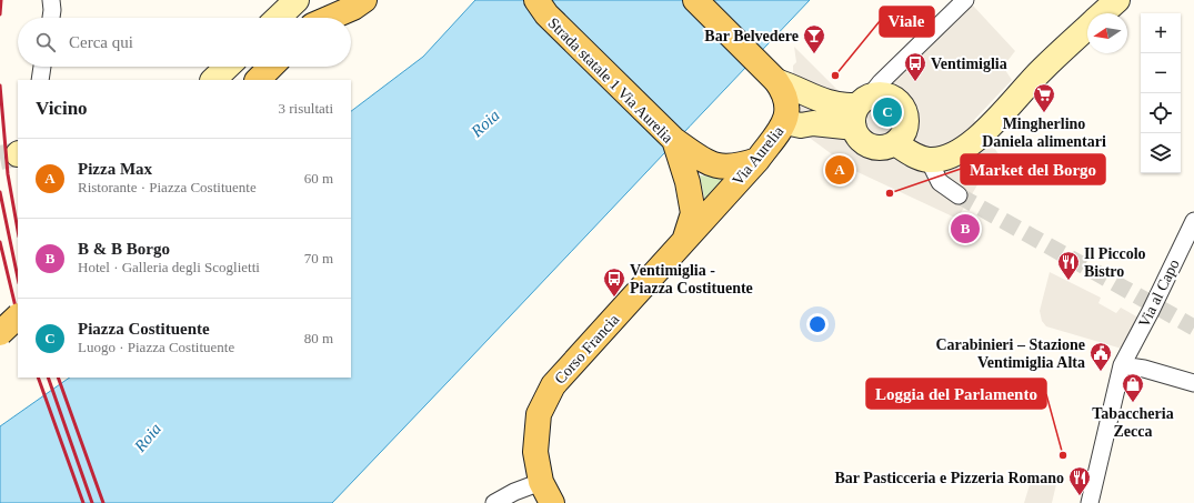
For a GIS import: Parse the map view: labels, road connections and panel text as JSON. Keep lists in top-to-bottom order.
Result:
{
  "streets": {
    "main road": ["Strada statale 1 Via Aurelia", "Via Aurelia", "Corso Francia"],
    "street": ["Via al Capo"]
  },
  "crossings": [
    ["Strada statale 1 Via Aurelia", "Via Aurelia"],
    ["Strada statale 1 Via Aurelia", "Corso Francia"],
    ["Via Aurelia", "Corso Francia"]
  ],
  "water": ["Roia"],
  "places": {
    "bar": ["Bar Belvedere"],
    "other": ["Viale", "Market del Borgo", "Loggia del Parlamento"],
    "bus stop": ["Ventimiglia", "Ventimiglia - Piazza Costituente"],
    "supermarket": ["Mingherlino Daniela alimentari"],
    "restaurant": ["Il Piccolo Bistro", "Bar Pasticceria e Pizzeria Romano"],
    "public building": ["Carabinieri – Stazione Ventimiglia Alta"],
    "shop": ["Tabaccheria Zecca"]
  },
  "north": "left",
  "page": {
    "map_buttons": ["+", "−"],
    "search": "Cerca qui",
    "heading": ["Vicino", "3 risultati"],
    "pins": ["C", "A", "B"],
    "list": [
      {
        "mark": "A",
        "name": "Pizza Max",
        "note": "Ristorante · Piazza Costituente",
        "value": "60 m"
      },
      {
        "mark": "B",
        "name": "B & B Borgo",
        "note": "Hotel · Galleria degli Scoglietti",
        "value": "70 m"
      },
      {
        "mark": "C",
        "name": "Piazza Costituente",
        "note": "Luogo · Piazza Costituente",
        "value": "80 m"
      }
    ]
  }
}
